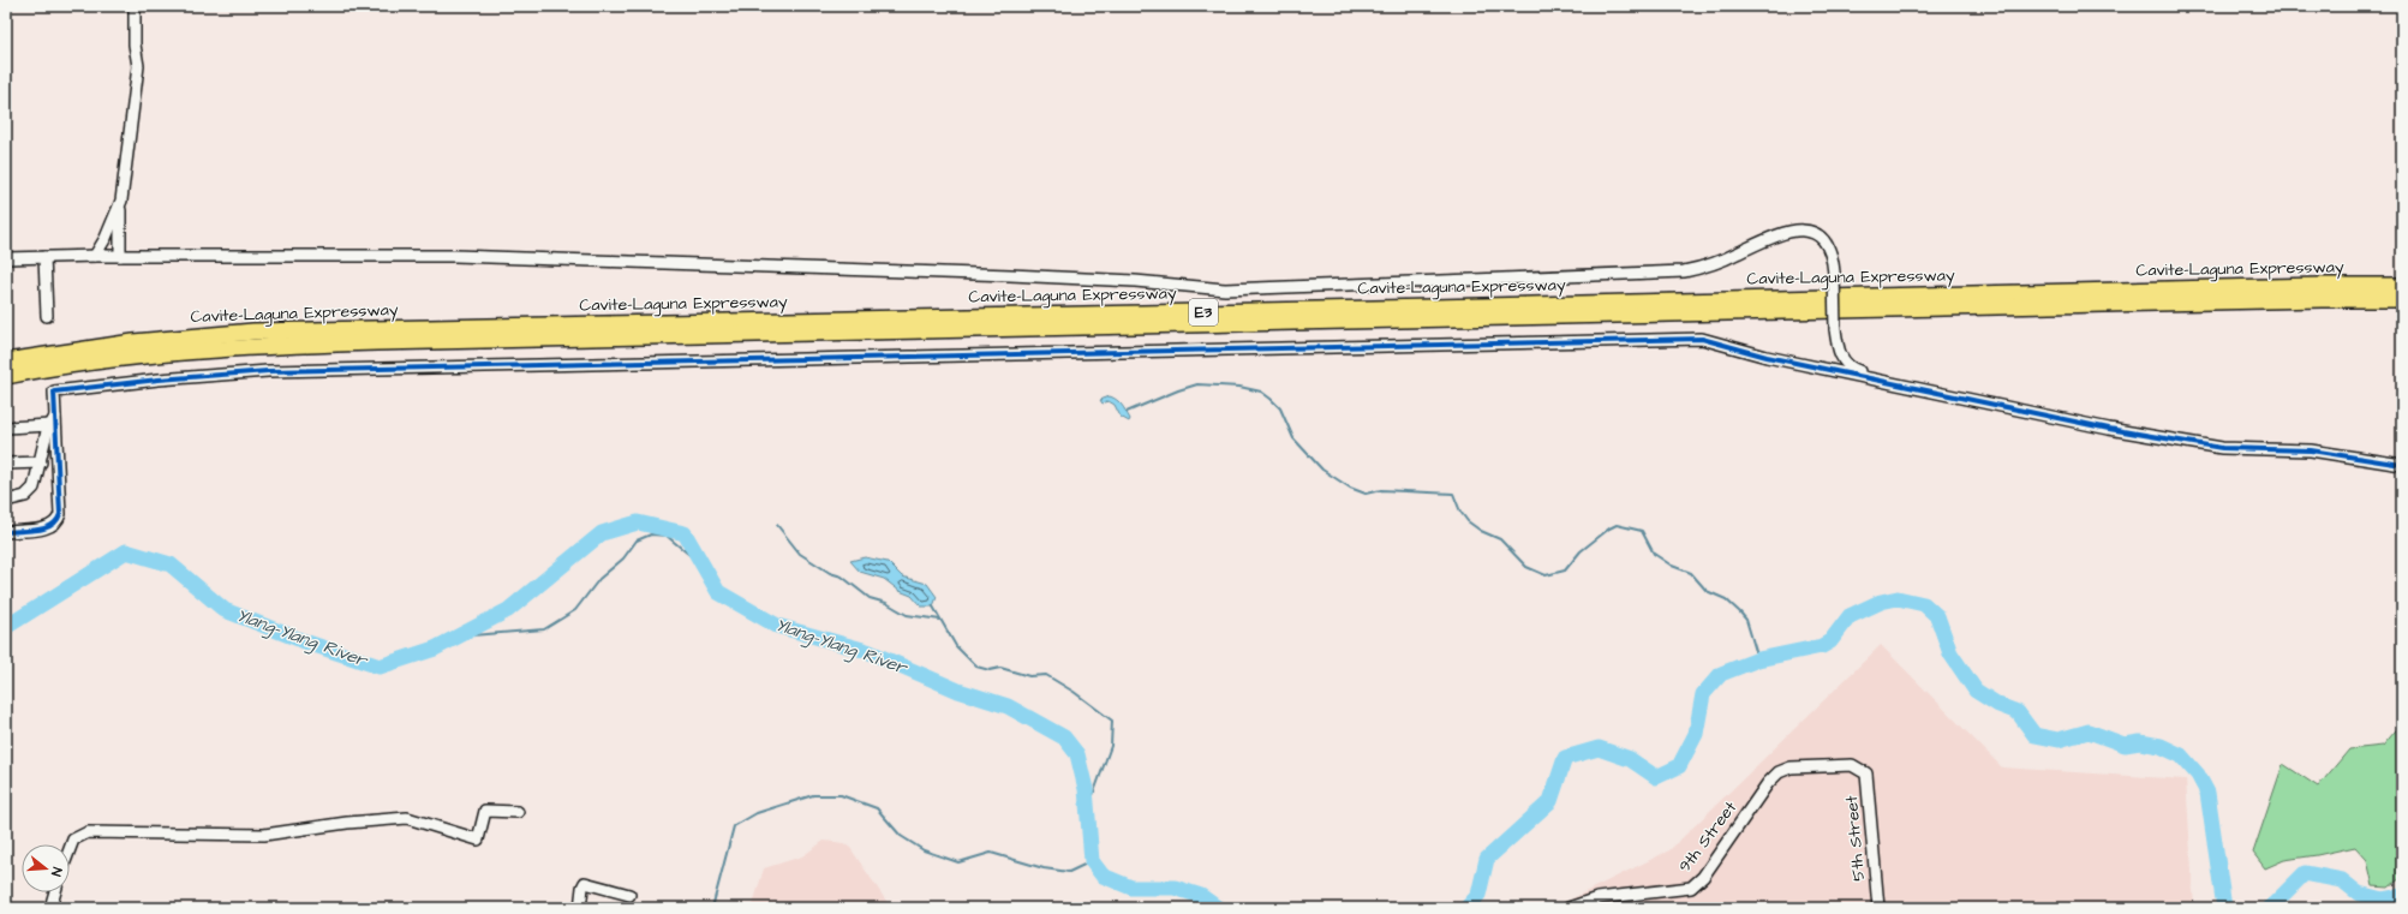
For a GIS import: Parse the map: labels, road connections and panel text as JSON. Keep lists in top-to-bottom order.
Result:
{
  "streets": {
    "highway": ["Cavite–Laguna Expressway", "E3"],
    "street": ["9th Street", "5th Street"]
  },
  "crossings": [
    ["9th Street", "5th Street"]
  ],
  "water": ["Ylang-Ylang River"],
  "north": "right"
}
